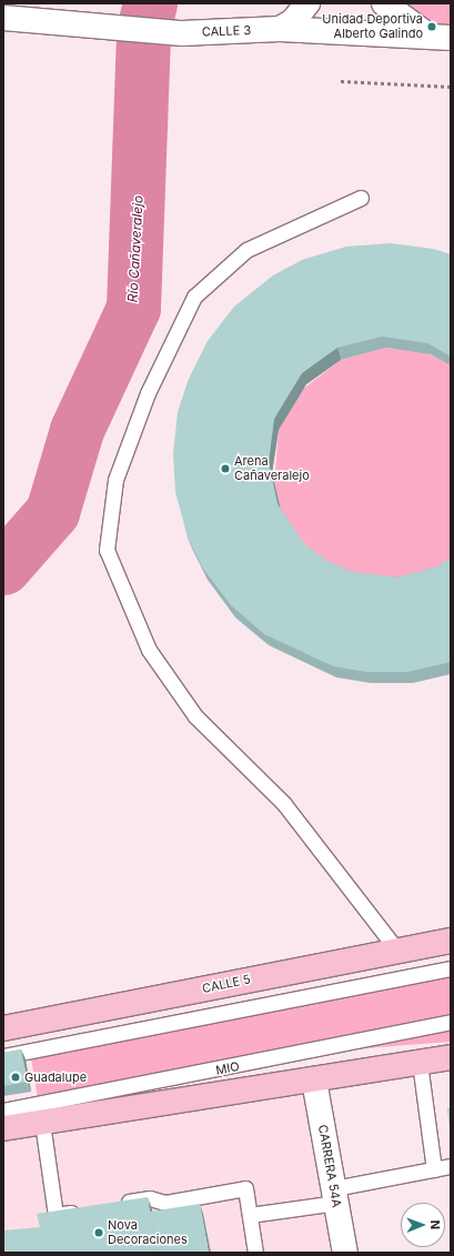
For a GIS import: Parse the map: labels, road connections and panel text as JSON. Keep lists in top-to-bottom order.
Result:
{
  "streets": {
    "main road": ["CALLE 5"],
    "street": ["CALLE 3", "CARRERA 54A"],
    "lane": ["MIO"]
  },
  "water": ["Río Cañaveralejo"],
  "places": [
    "Unidad Deportiva Alberto Galindo",
    "Arena Cañaveralejo",
    "Guadalupe",
    "Nova Decoraciones"
  ],
  "north": "right"
}
